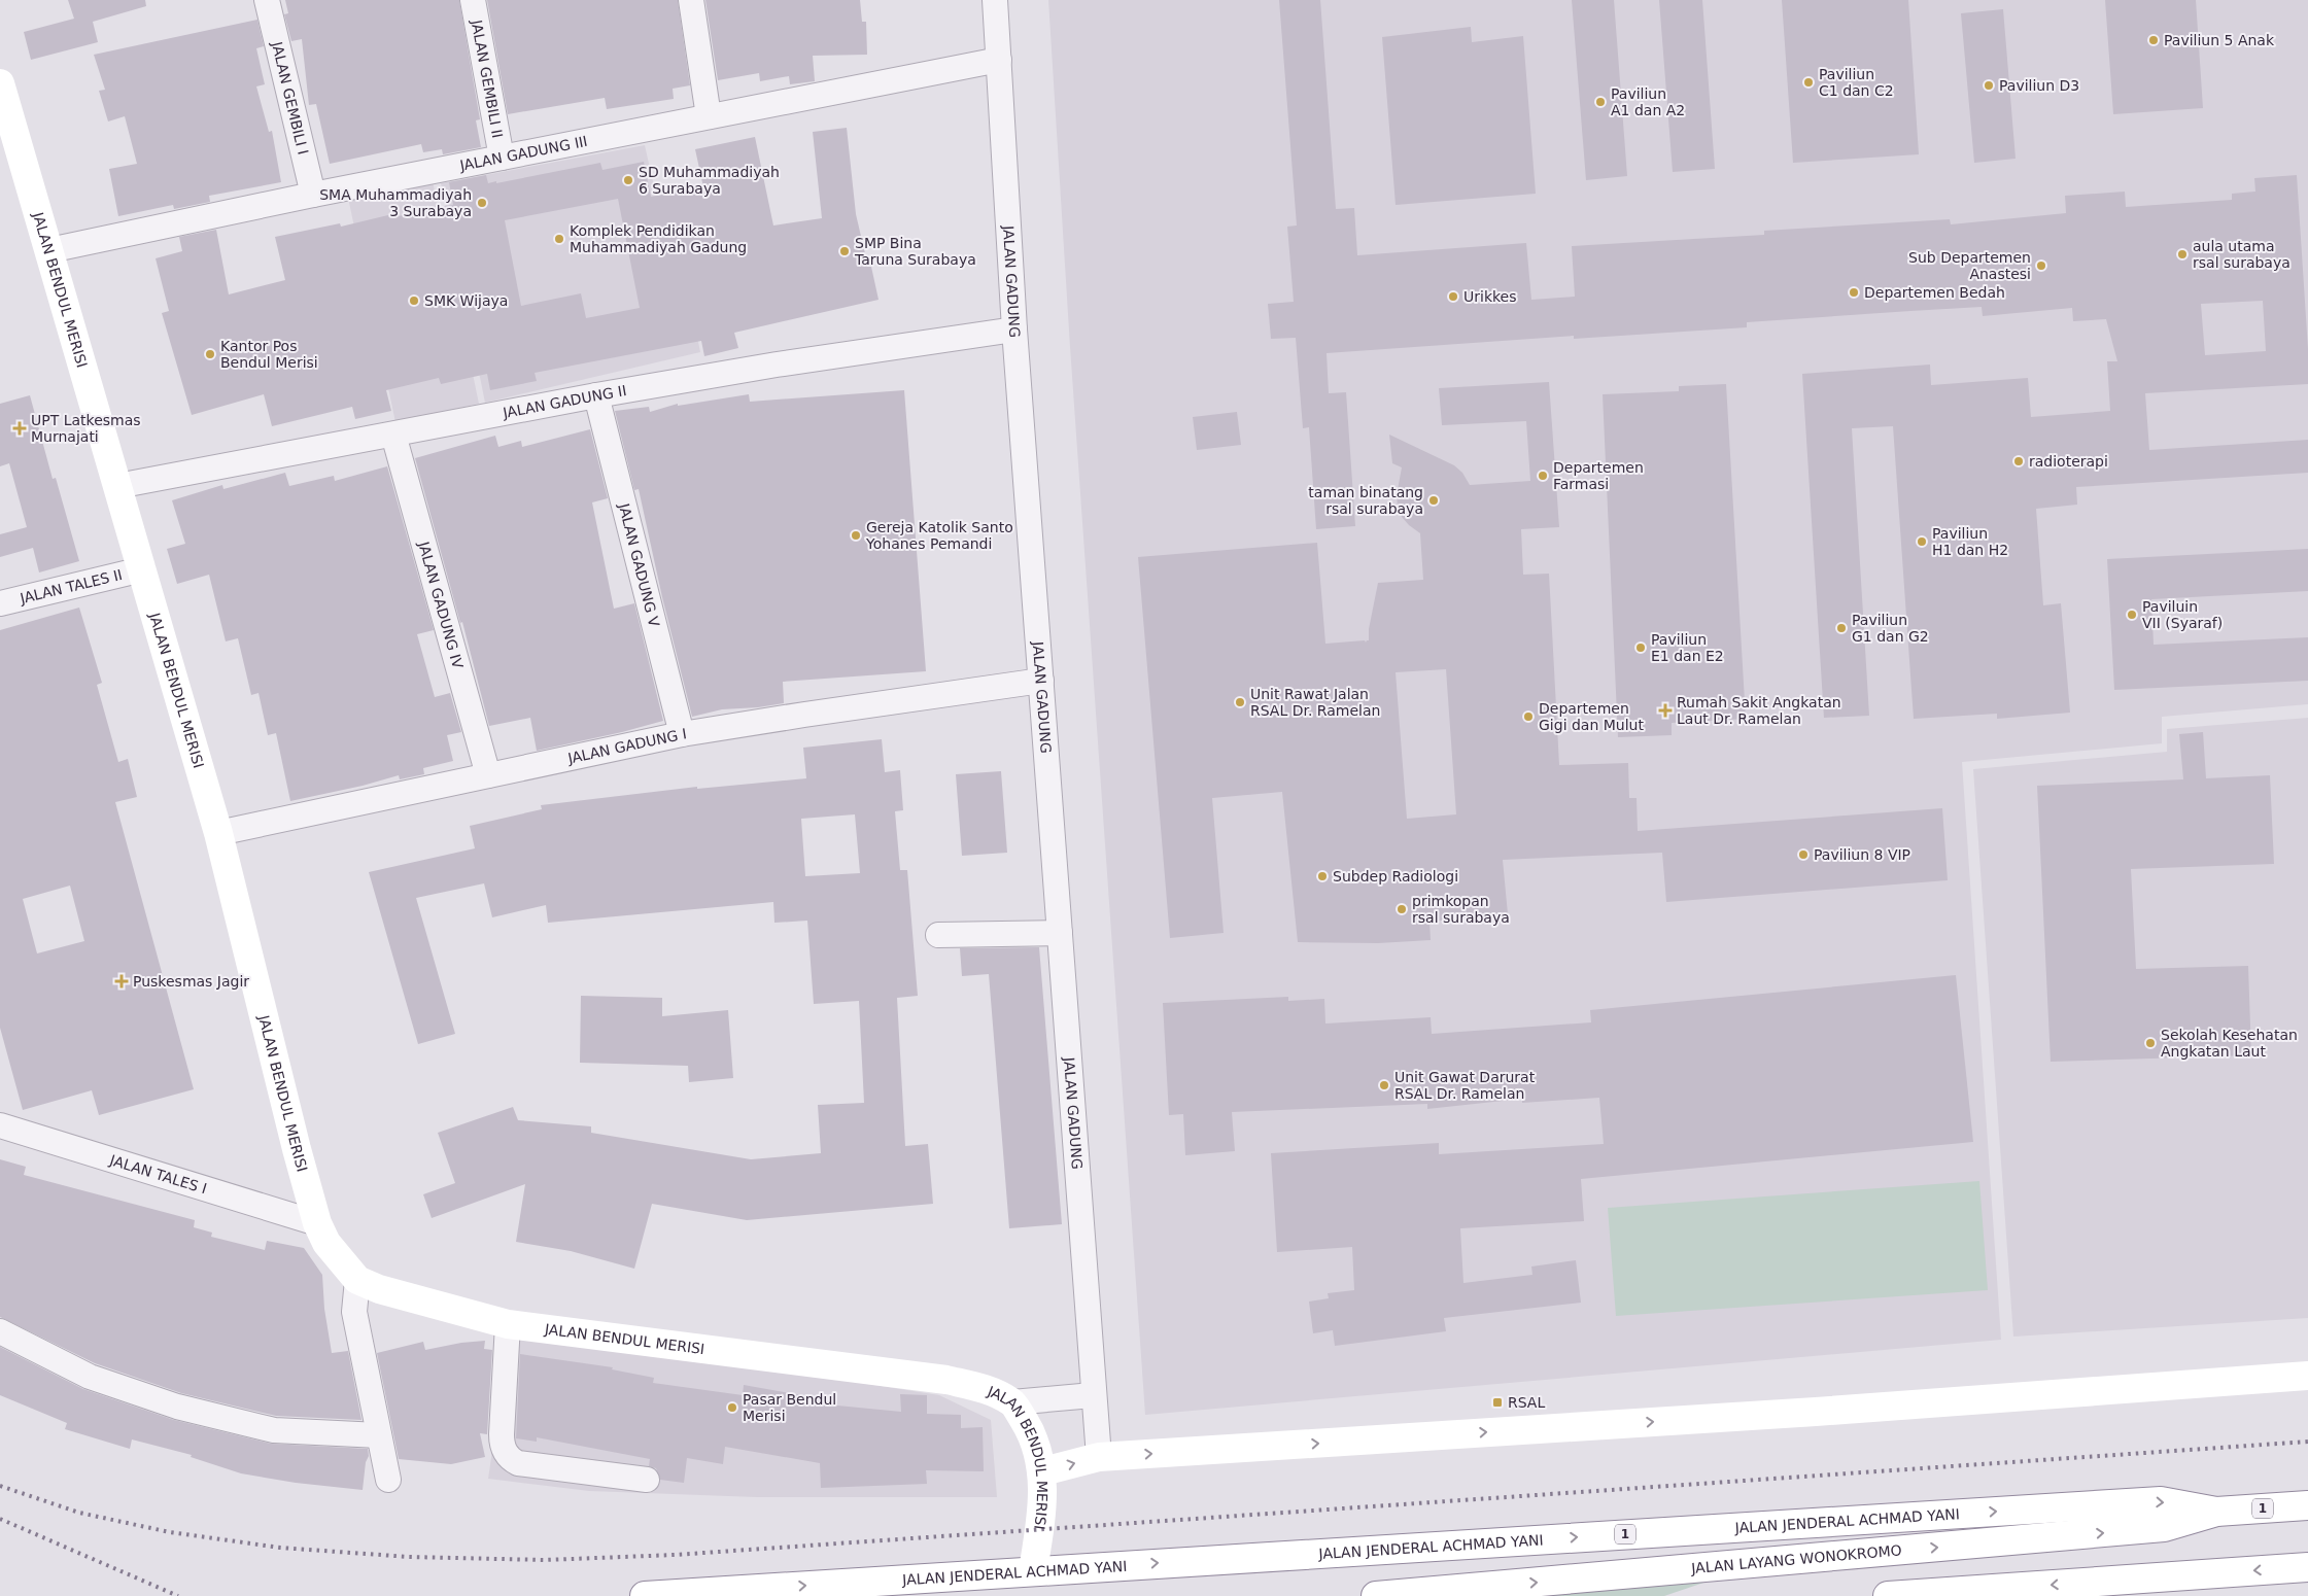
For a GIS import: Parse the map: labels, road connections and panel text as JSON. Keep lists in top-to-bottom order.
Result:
{
  "streets": {
    "main road": [
      "JALAN BENDUL MERISI",
      "1",
      "JALAN JENDERAL ACHMAD YANI",
      "JALAN LAYANG WONOKROMO"
    ],
    "street": [
      "JALAN GEMBILI II",
      "JALAN GEMBILI I",
      "JALAN GADUNG III",
      "JALAN GADUNG",
      "JALAN GADUNG II",
      "JALAN GADUNG V",
      "JALAN TALES II",
      "JALAN GADUNG IV",
      "JALAN GADUNG I",
      "JALAN TALES I"
    ]
  },
  "crossings": [
    ["JALAN GEMBILI II", "JALAN GADUNG III"],
    ["JALAN GEMBILI I", "JALAN GADUNG III"],
    ["JALAN GADUNG III", "JALAN GADUNG"],
    ["JALAN GADUNG III", "JALAN BENDUL MERISI"],
    ["JALAN GADUNG", "JALAN GADUNG II"],
    ["JALAN GADUNG", "JALAN GADUNG I"],
    ["JALAN BENDUL MERISI", "JALAN GADUNG II"],
    ["JALAN BENDUL MERISI", "JALAN TALES II"],
    ["JALAN BENDUL MERISI", "JALAN GADUNG I"],
    ["JALAN BENDUL MERISI", "JALAN TALES I"],
    ["JALAN BENDUL MERISI", "JALAN JENDERAL ACHMAD YANI"],
    ["JALAN GADUNG II", "JALAN GADUNG V"],
    ["JALAN GADUNG II", "JALAN GADUNG IV"],
    ["JALAN GADUNG V", "JALAN GADUNG I"],
    ["JALAN GADUNG IV", "JALAN GADUNG I"],
    ["1", "JALAN JENDERAL ACHMAD YANI"],
    ["1", "JALAN LAYANG WONOKROMO"],
    ["JALAN JENDERAL ACHMAD YANI", "JALAN LAYANG WONOKROMO"]
  ],
  "places": {
    "other": [
      "Paviliun 5 Anak",
      "Paviliun C1 dan C2",
      "Paviliun D3",
      "Paviliun A1 dan A2",
      "SD Muhammadiyah 6 Surabaya",
      "SMA Muhammadiyah 3 Surabaya",
      "Komplek Pendidikan Muhammadiyah Gadung",
      "SMP Bina Taruna Surabaya",
      "aula utama rsal surabaya",
      "Sub Departemen Anastesi",
      "Departemen Bedah",
      "Urikkes",
      "SMK Wijaya",
      "Kantor Pos Bendul Merisi",
      "radioterapi",
      "Departemen Farmasi",
      "taman binatang rsal surabaya",
      "Gereja Katolik Santo Yohanes Pemandi",
      "Paviliun H1 dan H2",
      "Paviluin VII (Syaraf)",
      "Paviliun G1 dan G2",
      "Paviliun E1 dan E2",
      "Unit Rawat Jalan RSAL Dr. Ramelan",
      "Departemen Gigi dan Mulut",
      "Paviliun 8 VIP",
      "Subdep Radiologi",
      "primkopan rsal surabaya",
      "Sekolah Kesehatan Angkatan Laut",
      "Unit Gawat Darurat RSAL Dr. Ramelan",
      "Pasar Bendul Merisi"
    ],
    "health": ["UPT Latkesmas Murnajati", "Rumah Sakit Angkatan Laut Dr. Ramelan", "Puskesmas Jagir"],
    "transit": ["RSAL"]
  }
}
